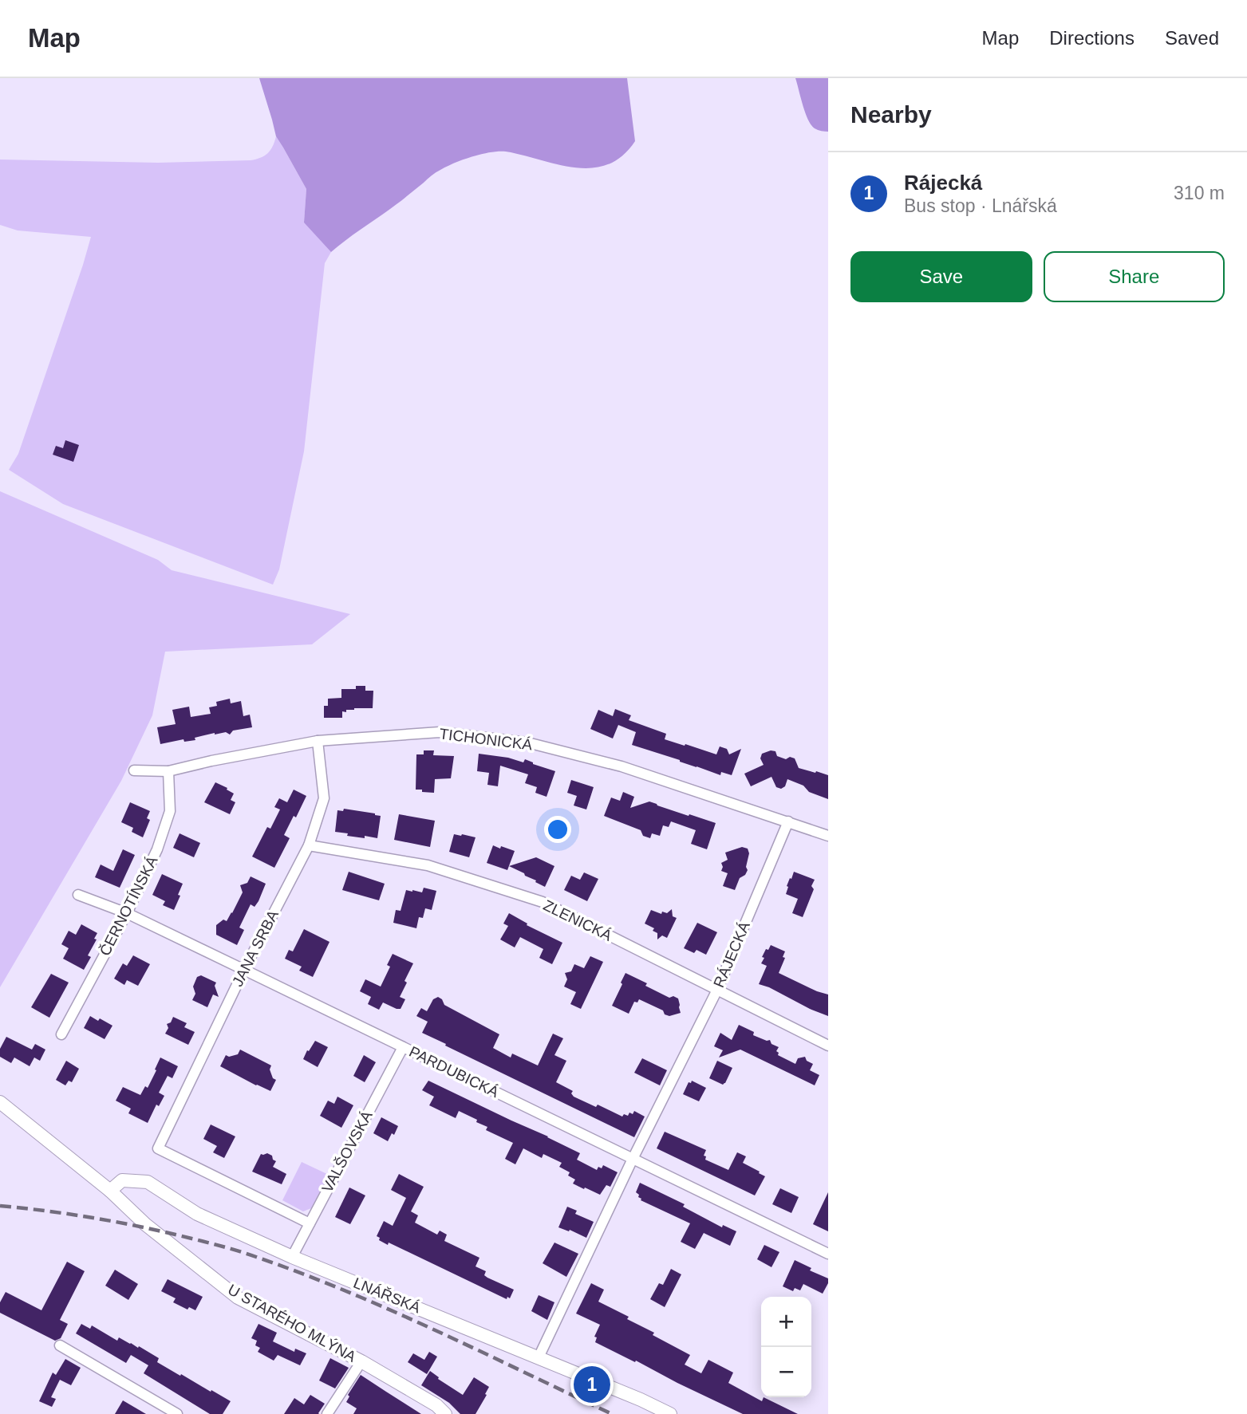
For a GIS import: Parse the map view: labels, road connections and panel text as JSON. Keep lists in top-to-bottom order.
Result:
{
  "streets": {
    "street": [
      "TICHONICKÁ",
      "ČERNOTÍNSKÁ",
      "ZLENICKÁ",
      "JANA SRBA",
      "RÁJECKÁ",
      "PARDUBICKÁ",
      "VALŠOVSKÁ",
      "LNÁŘSKÁ",
      "U STARÉHO MLÝNA"
    ]
  },
  "crossings": [
    ["TICHONICKÁ", "ČERNOTÍNSKÁ"],
    ["TICHONICKÁ", "JANA SRBA"],
    ["TICHONICKÁ", "RÁJECKÁ"],
    ["ČERNOTÍNSKÁ", "PARDUBICKÁ"],
    ["ZLENICKÁ", "JANA SRBA"],
    ["ZLENICKÁ", "RÁJECKÁ"],
    ["JANA SRBA", "PARDUBICKÁ"],
    ["JANA SRBA", "VALŠOVSKÁ"],
    ["RÁJECKÁ", "PARDUBICKÁ"],
    ["RÁJECKÁ", "LNÁŘSKÁ"],
    ["PARDUBICKÁ", "VALŠOVSKÁ"],
    ["VALŠOVSKÁ", "LNÁŘSKÁ"],
    ["LNÁŘSKÁ", "U STARÉHO MLÝNA"]
  ],
  "page": {
    "header": "Map",
    "nav": ["Map", "Directions", "Saved"],
    "heading": "Nearby",
    "list": [
      {
        "mark": "1",
        "name": "Rájecká",
        "note": "Bus stop · Lnářská",
        "value": "310 m"
      }
    ],
    "buttons": ["Save", "Share"],
    "map_buttons": ["+", "−"],
    "pins": "1"
  }
}
